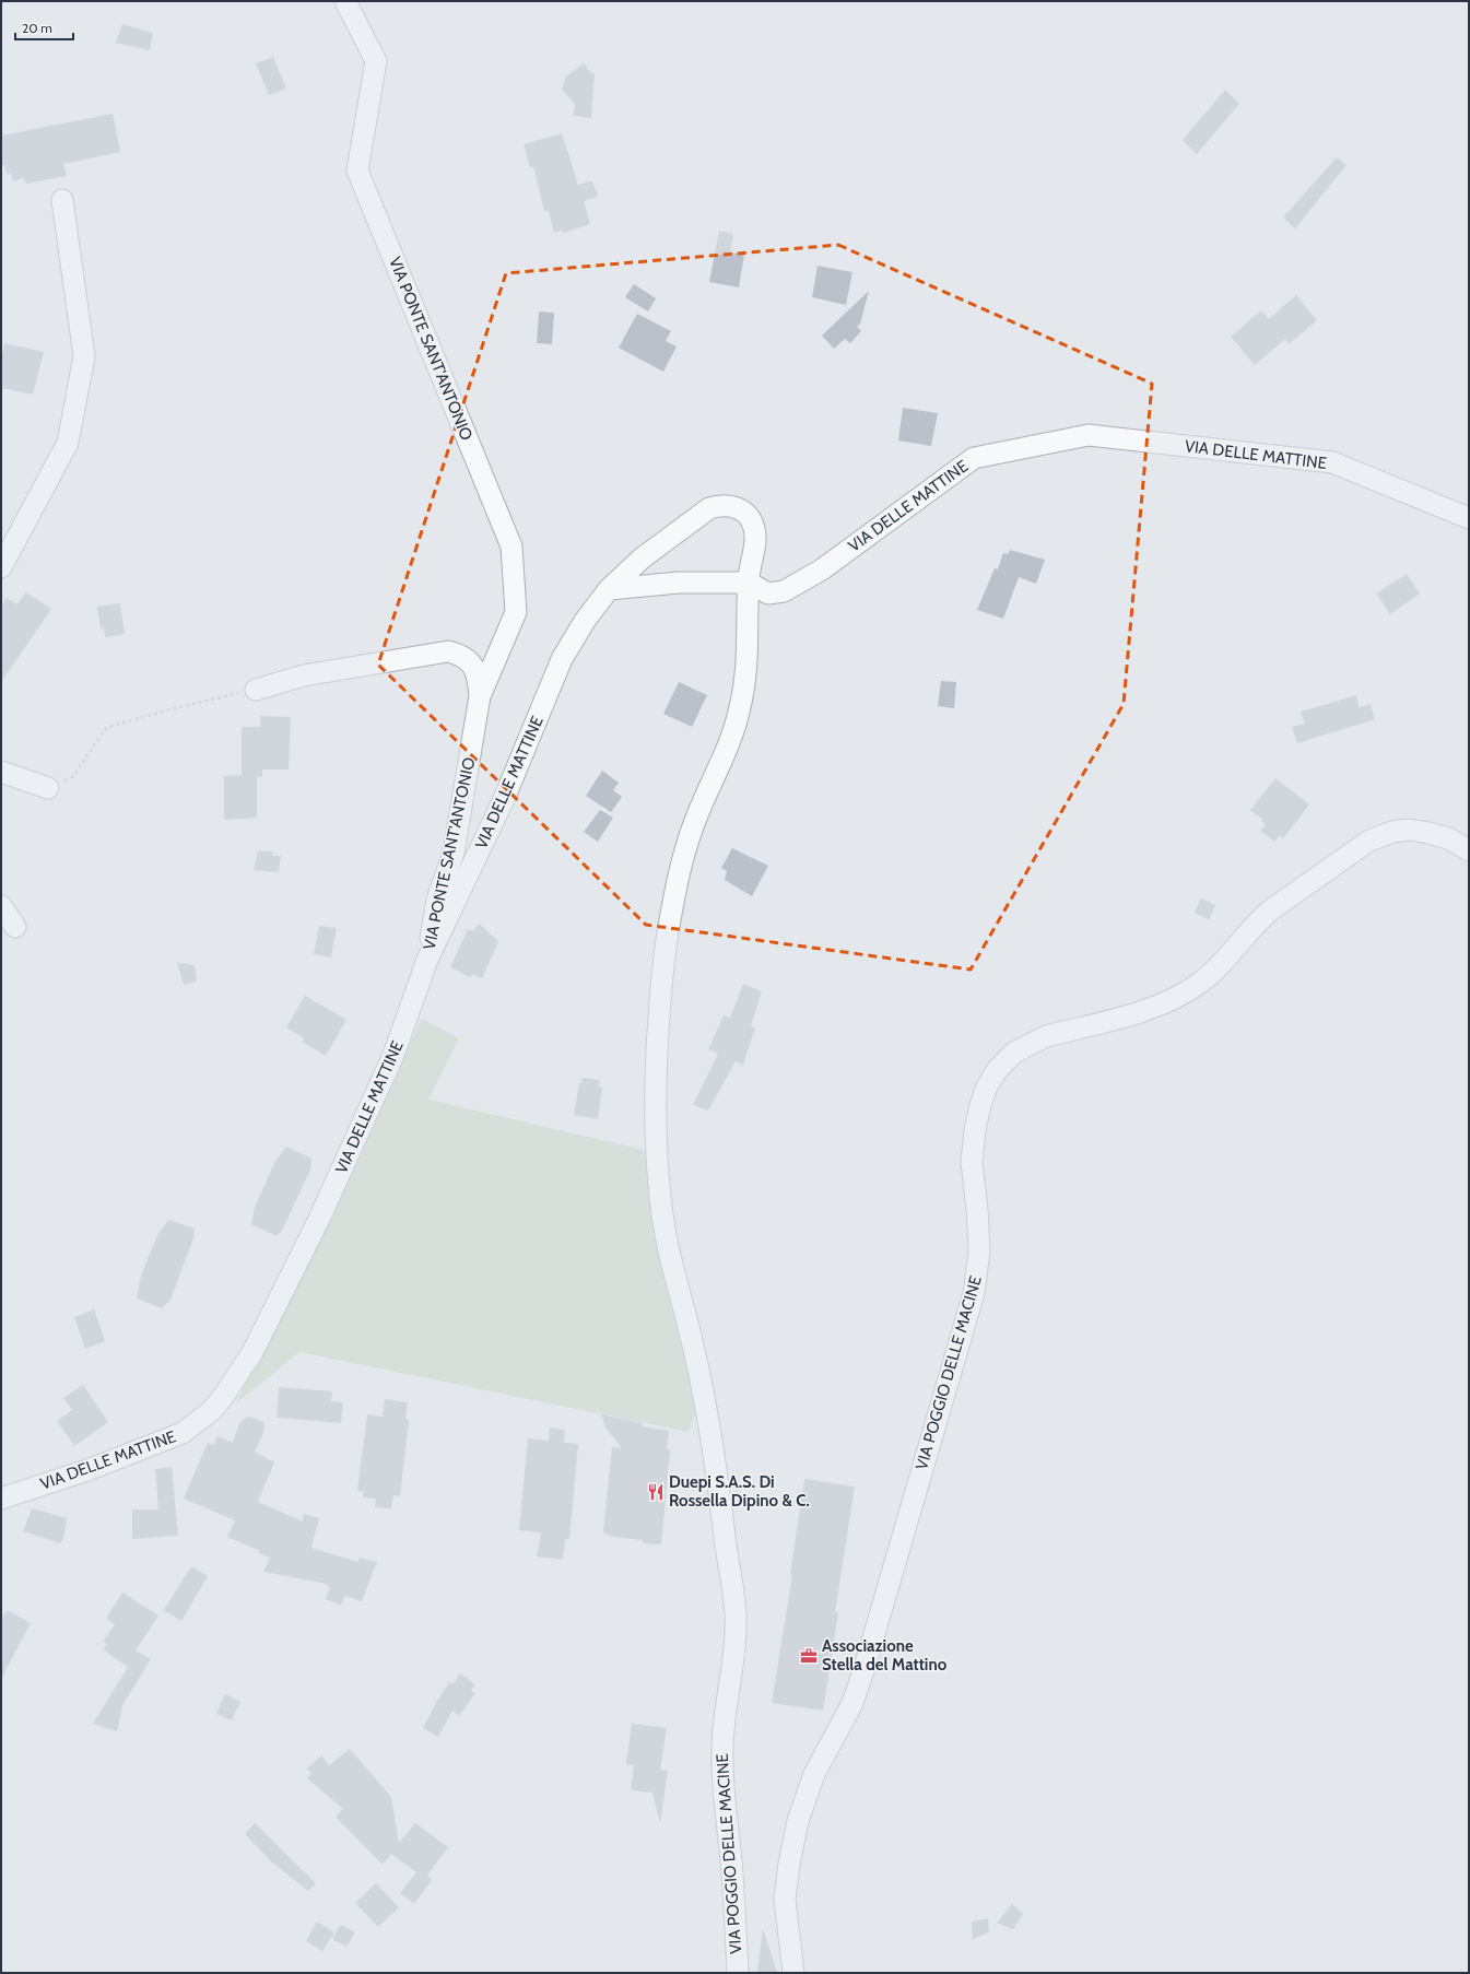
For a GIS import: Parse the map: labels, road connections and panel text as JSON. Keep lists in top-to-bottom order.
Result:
{
  "streets": {
    "street": ["VIA PONTE SANT'ANTONIO", "VIA DELLE MATTINE", "VIA POGGIO DELLE MACINE"]
  },
  "crossings": [
    ["VIA PONTE SANT'ANTONIO", "VIA DELLE MATTINE"],
    ["VIA DELLE MATTINE", "VIA POGGIO DELLE MACINE"]
  ],
  "places": {
    "restaurant": ["Duepi S.A.S. Di Rossella Dipino & C."],
    "office": ["Associazione Stella del Mattino"]
  },
  "scale_bar": "20 m"
}
